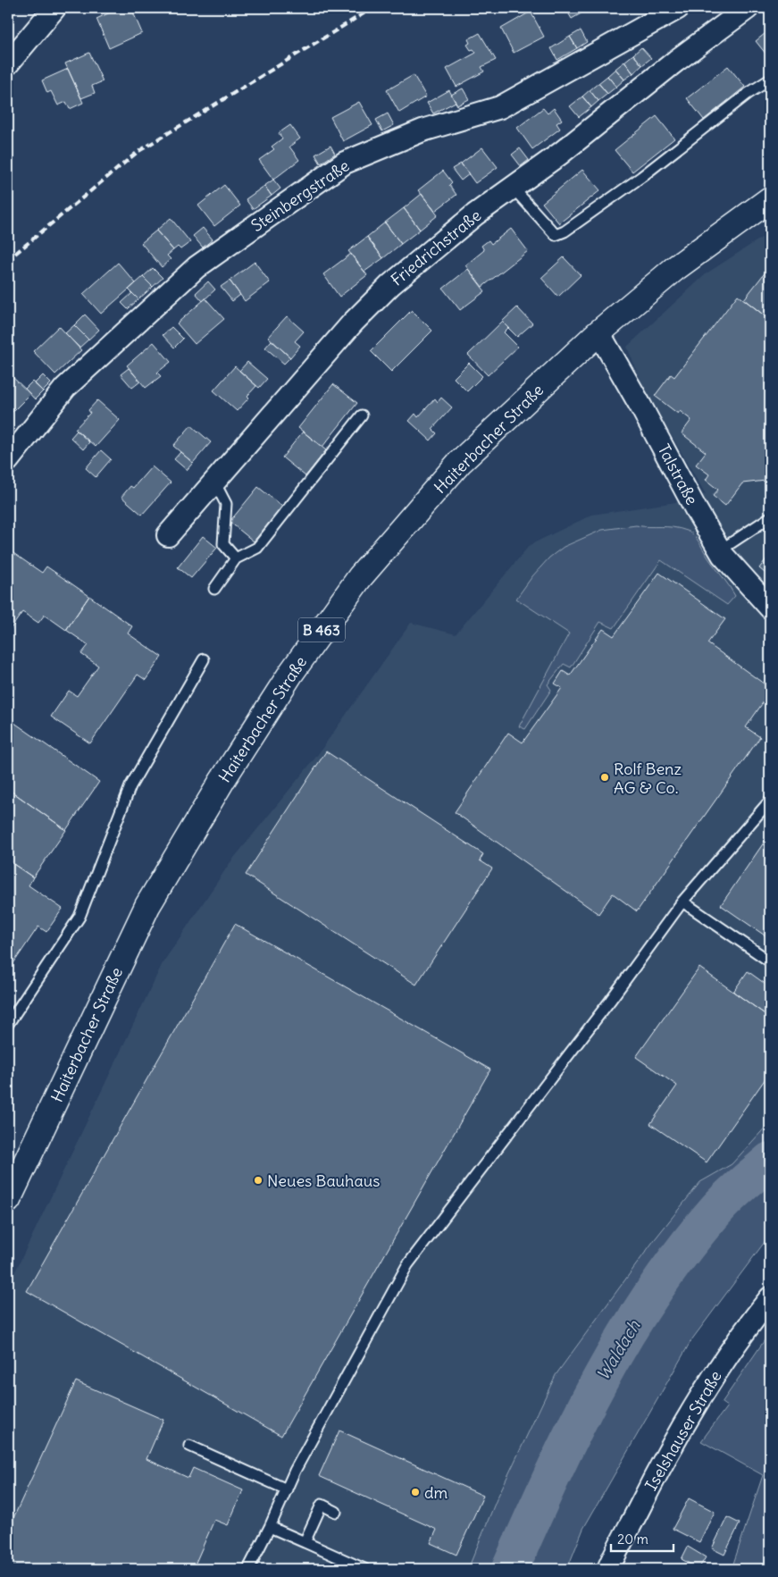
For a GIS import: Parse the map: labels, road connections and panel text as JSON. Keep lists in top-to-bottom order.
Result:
{
  "streets": {
    "main road": ["Haiterbacher Straße", "B 463"],
    "street": [
      "Steinbergstraße",
      "Friedrichstraße",
      "Talstraße",
      "Iselshauser Straße"
    ]
  },
  "crossings": [
    ["Haiterbacher Straße", "Talstraße"]
  ],
  "water": ["Waldach"],
  "places": ["Rolf Benz AG & Co.", "Neues Bauhaus", "dm"],
  "scale_bar": "20 m"
}
